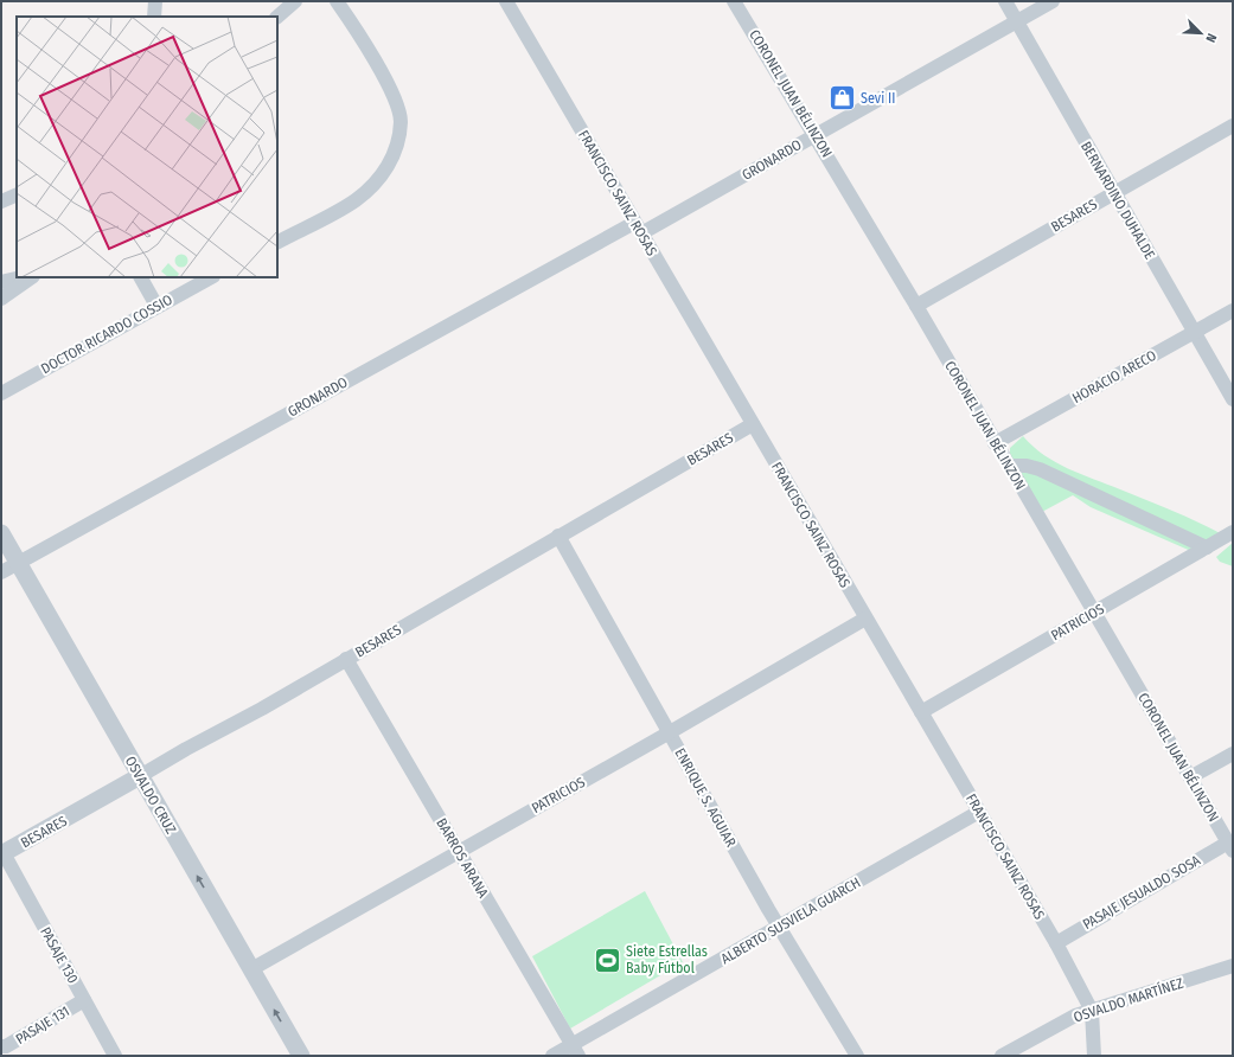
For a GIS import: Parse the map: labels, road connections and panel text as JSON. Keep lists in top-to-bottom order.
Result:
{
  "streets": {
    "street": [
      "CORONEL JUAN BÉLINZON",
      "GRONARDO",
      "FRANCISCO SAINZ ROSAS",
      "BERNARDINO DUHALDE",
      "BESARES",
      "DOCTOR RICARDO COSSIO",
      "HORACIO ARECO",
      "PATRICIOS",
      "OSVALDO CRUZ",
      "ENRIQUE S. AGUIAR",
      "BARROS ARANA",
      "PASAJE JESUALDO SOSA",
      "ALBERTO SUSVIELA GUARCH",
      "PASAJE 130",
      "OSVALDO MARTÍNEZ",
      "PASAJE 131"
    ]
  },
  "crossings": [
    ["CORONEL JUAN BÉLINZON", "GRONARDO"],
    ["CORONEL JUAN BÉLINZON", "BESARES"],
    ["CORONEL JUAN BÉLINZON", "HORACIO ARECO"],
    ["CORONEL JUAN BÉLINZON", "PATRICIOS"],
    ["CORONEL JUAN BÉLINZON", "PASAJE JESUALDO SOSA"],
    ["GRONARDO", "FRANCISCO SAINZ ROSAS"],
    ["GRONARDO", "BERNARDINO DUHALDE"],
    ["GRONARDO", "OSVALDO CRUZ"],
    ["FRANCISCO SAINZ ROSAS", "BESARES"],
    ["FRANCISCO SAINZ ROSAS", "PATRICIOS"],
    ["FRANCISCO SAINZ ROSAS", "PASAJE JESUALDO SOSA"],
    ["FRANCISCO SAINZ ROSAS", "ALBERTO SUSVIELA GUARCH"],
    ["FRANCISCO SAINZ ROSAS", "OSVALDO MARTÍNEZ"],
    ["BERNARDINO DUHALDE", "BESARES"],
    ["BERNARDINO DUHALDE", "HORACIO ARECO"],
    ["BESARES", "OSVALDO CRUZ"],
    ["BESARES", "ENRIQUE S. AGUIAR"],
    ["BESARES", "BARROS ARANA"],
    ["BESARES", "PASAJE 130"],
    ["PATRICIOS", "OSVALDO CRUZ"],
    ["PATRICIOS", "ENRIQUE S. AGUIAR"],
    ["PATRICIOS", "BARROS ARANA"],
    ["ENRIQUE S. AGUIAR", "ALBERTO SUSVIELA GUARCH"],
    ["BARROS ARANA", "ALBERTO SUSVIELA GUARCH"],
    ["PASAJE 130", "PASAJE 131"]
  ],
  "one_way": ["OSVALDO CRUZ"],
  "places": {
    "shop": ["Sevi II"],
    "sports": ["Siete Estrellas Baby Fútbol"]
  },
  "north": "bottom right"
}
